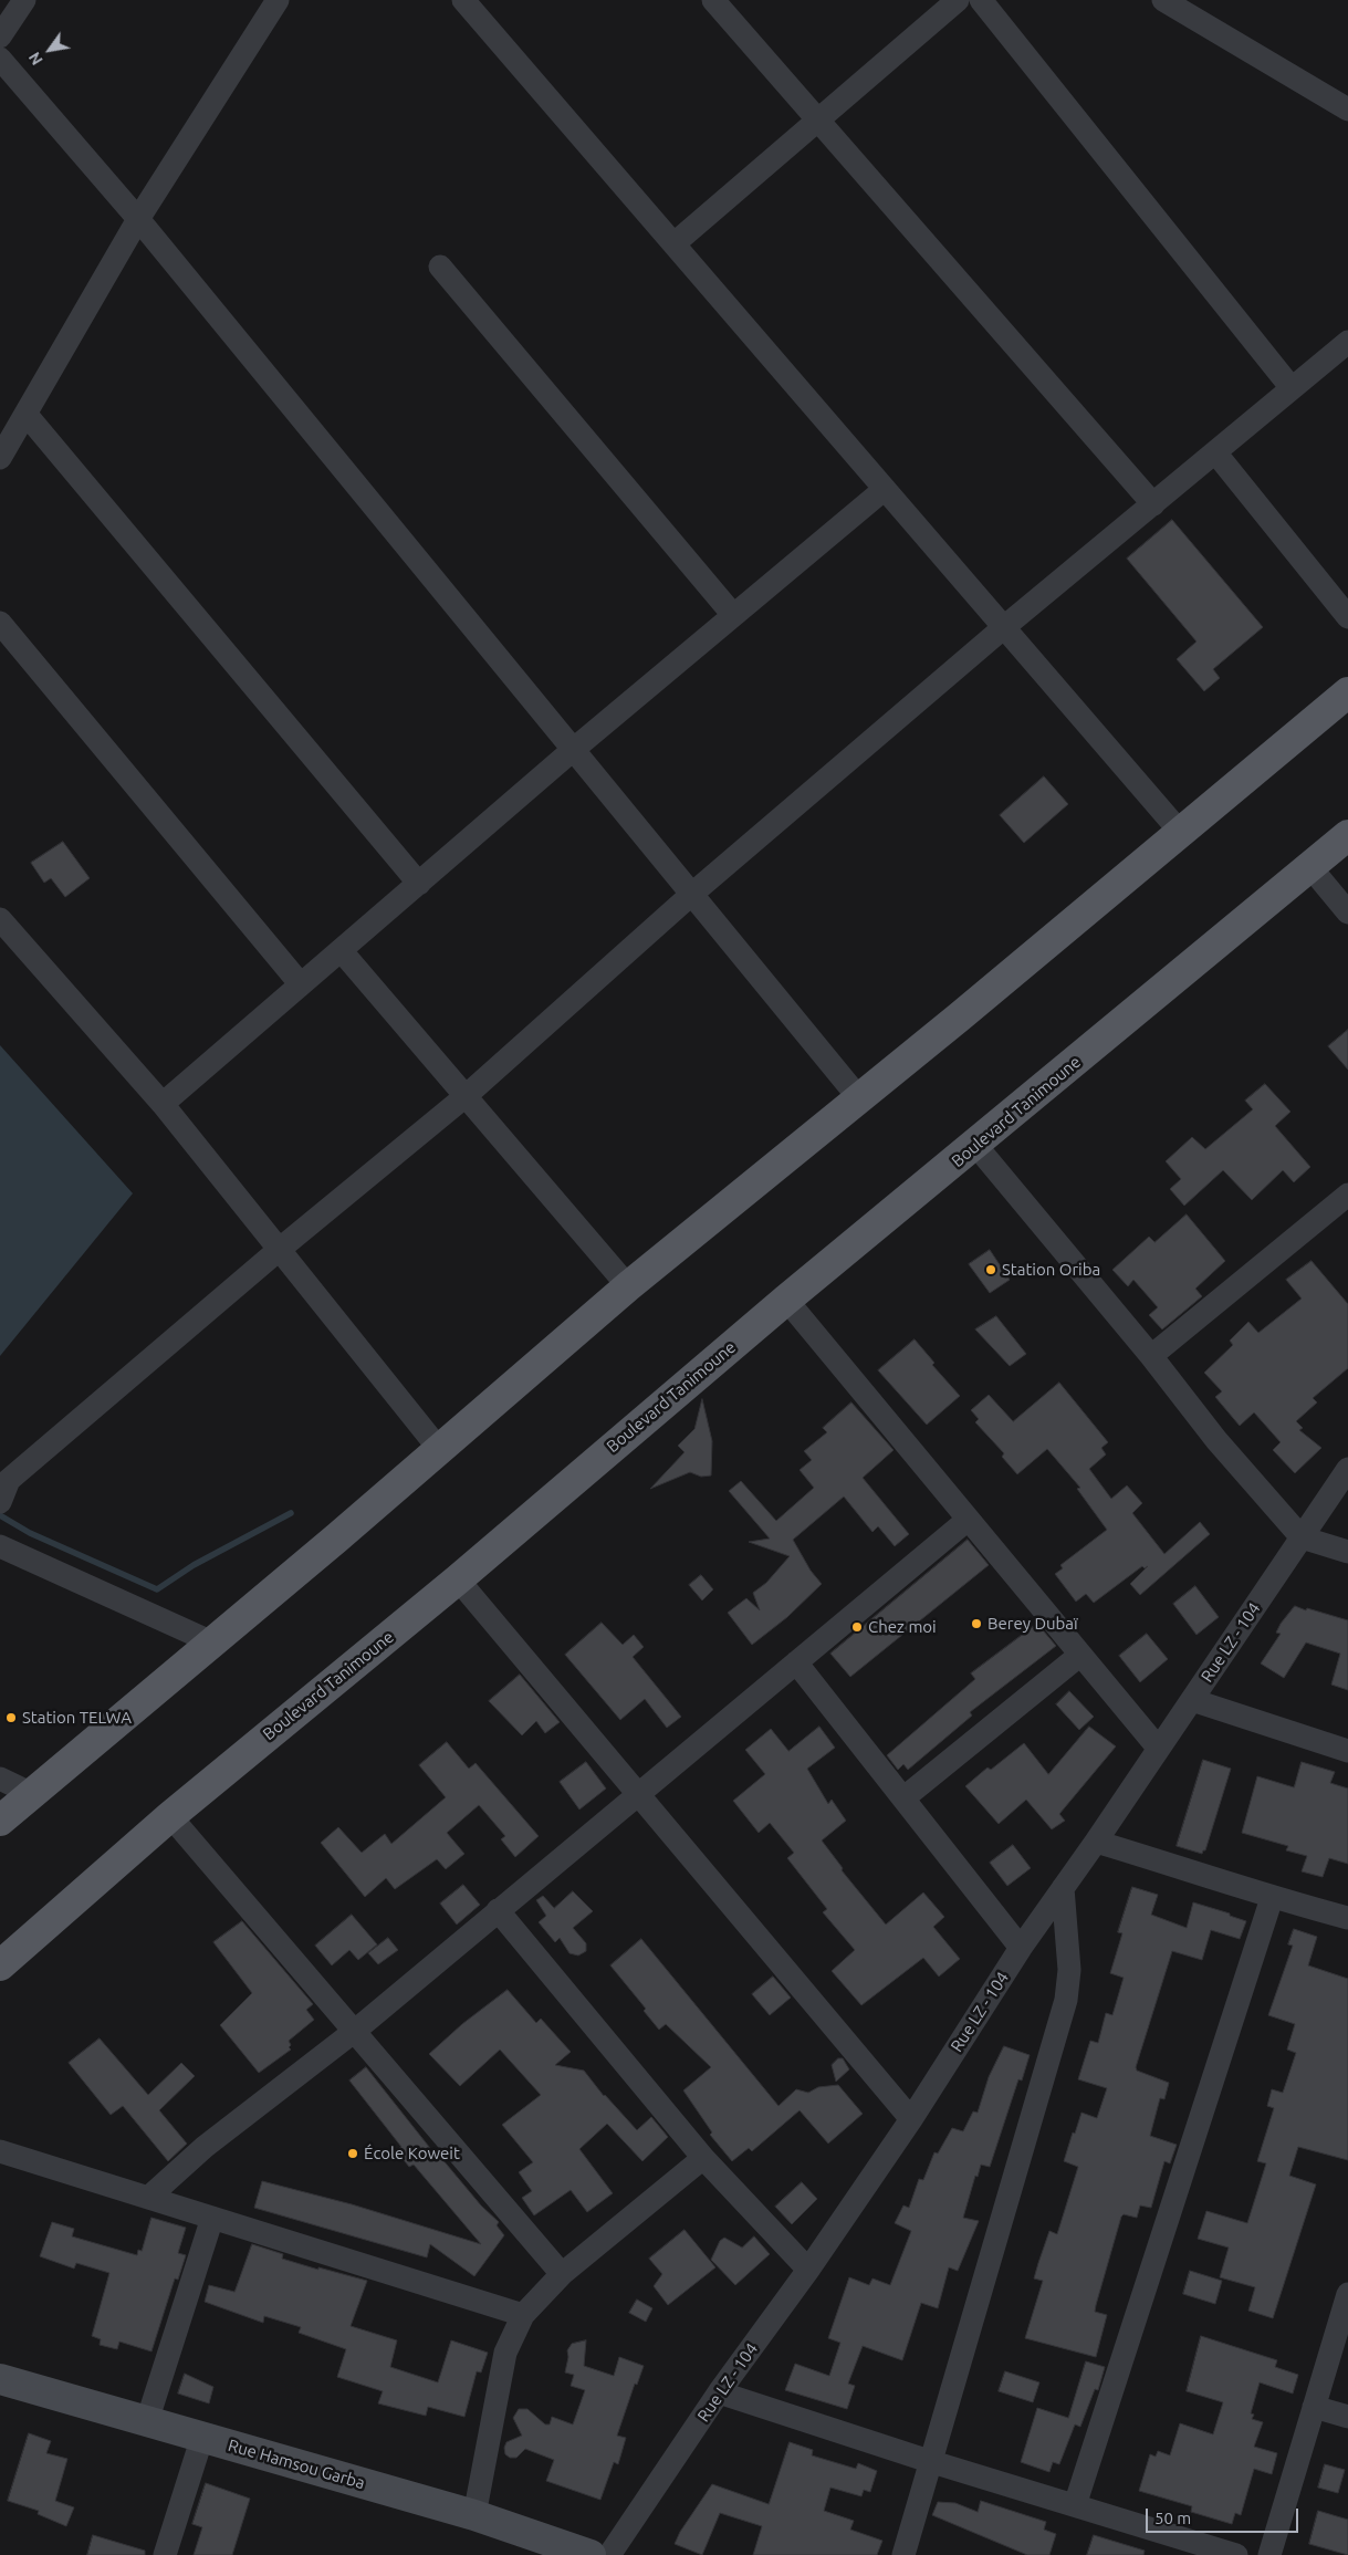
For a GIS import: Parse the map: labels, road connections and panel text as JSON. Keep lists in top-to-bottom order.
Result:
{
  "streets": {
    "main road": ["Boulevard Tanimoune"],
    "street": ["Rue LZ - 104", "Rue Hamsou Garba"]
  },
  "places": [
    "Station Oriba",
    "Berey Dubaï",
    "Chez moi",
    "Station TELWA",
    "École Koweit"
  ],
  "scale_bar": "50 m",
  "north": "bottom left"
}
